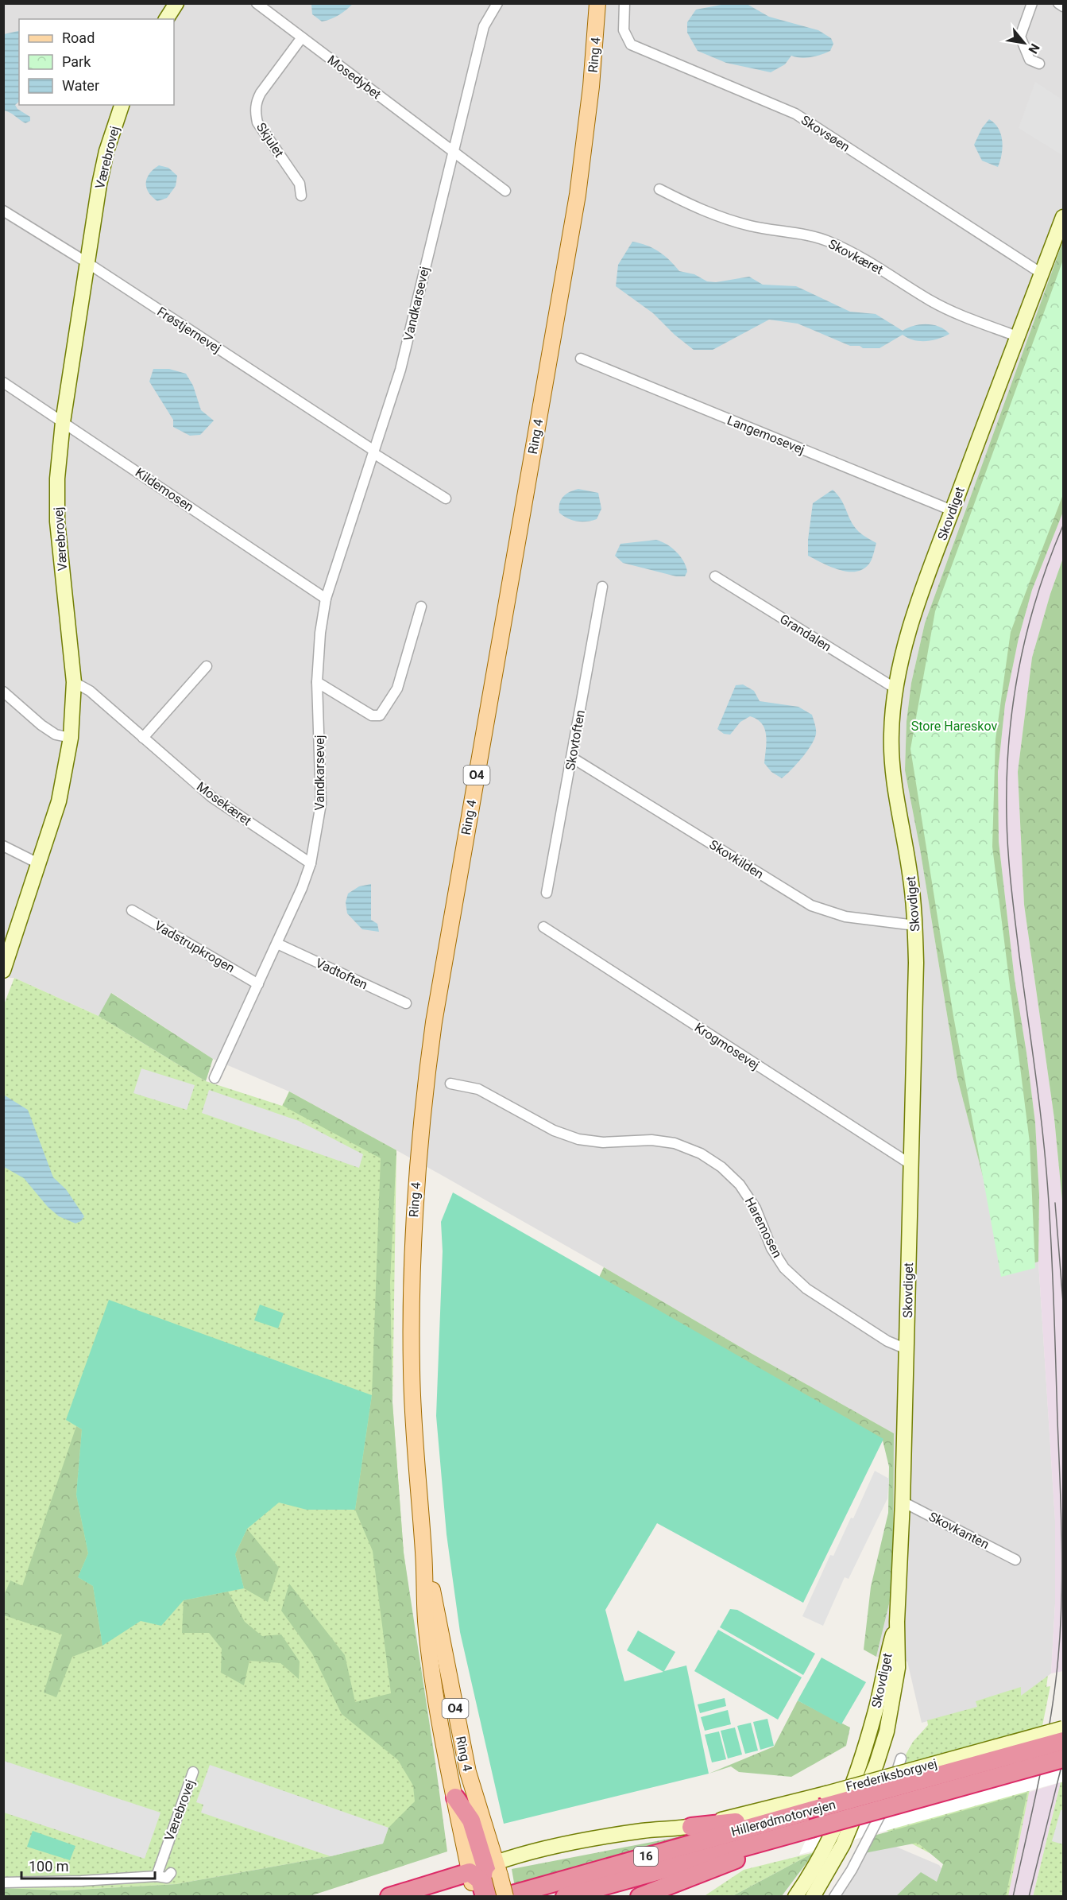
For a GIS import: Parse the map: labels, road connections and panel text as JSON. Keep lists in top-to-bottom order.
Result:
{
  "streets": {
    "highway": ["Hillerødmotorvejen", "16"],
    "main road": ["Ring 4", "O4"],
    "street": [
      "Mosedybet",
      "Skovsøen",
      "Skjulet",
      "Værebrovej",
      "Skovkæret",
      "Vandkarsevej",
      "Frøstjernevej",
      "Langemosevej",
      "Kildemosen",
      "Skovdiget",
      "Grandalen",
      "Skovtoften",
      "Mosekæret",
      "Skovkilden",
      "Vadstrupkrogen",
      "Vadtoften",
      "Krogmosevej",
      "Haremosen",
      "Skovkanten",
      "Frederiksborgvej"
    ]
  },
  "crossings": [
    ["Ring 4", "Frederiksborgvej"],
    ["Ring 4", "Hillerødmotorvejen"],
    ["Mosedybet", "Skjulet"],
    ["Mosedybet", "Vandkarsevej"],
    ["Skovsøen", "Skovdiget"],
    ["Værebrovej", "Frøstjernevej"],
    ["Værebrovej", "Kildemosen"],
    ["Værebrovej", "Mosekæret"],
    ["Skovkæret", "Skovdiget"],
    ["Vandkarsevej", "Frøstjernevej"],
    ["Vandkarsevej", "Kildemosen"],
    ["Vandkarsevej", "Mosekæret"],
    ["Vandkarsevej", "Vadstrupkrogen"],
    ["Vandkarsevej", "Vadtoften"],
    ["Langemosevej", "Skovdiget"],
    ["Skovdiget", "Grandalen"],
    ["Skovdiget", "Skovkilden"],
    ["Skovdiget", "Krogmosevej"],
    ["Skovdiget", "Haremosen"],
    ["Skovdiget", "Skovkanten"],
    ["Skovtoften", "Skovkilden"],
    ["Frederiksborgvej", "Hillerødmotorvejen"]
  ],
  "parks": ["Store Hareskov"],
  "legend": ["Road", "Park", "Water"],
  "scale_bar": "100 m",
  "north": "bottom right"
}
